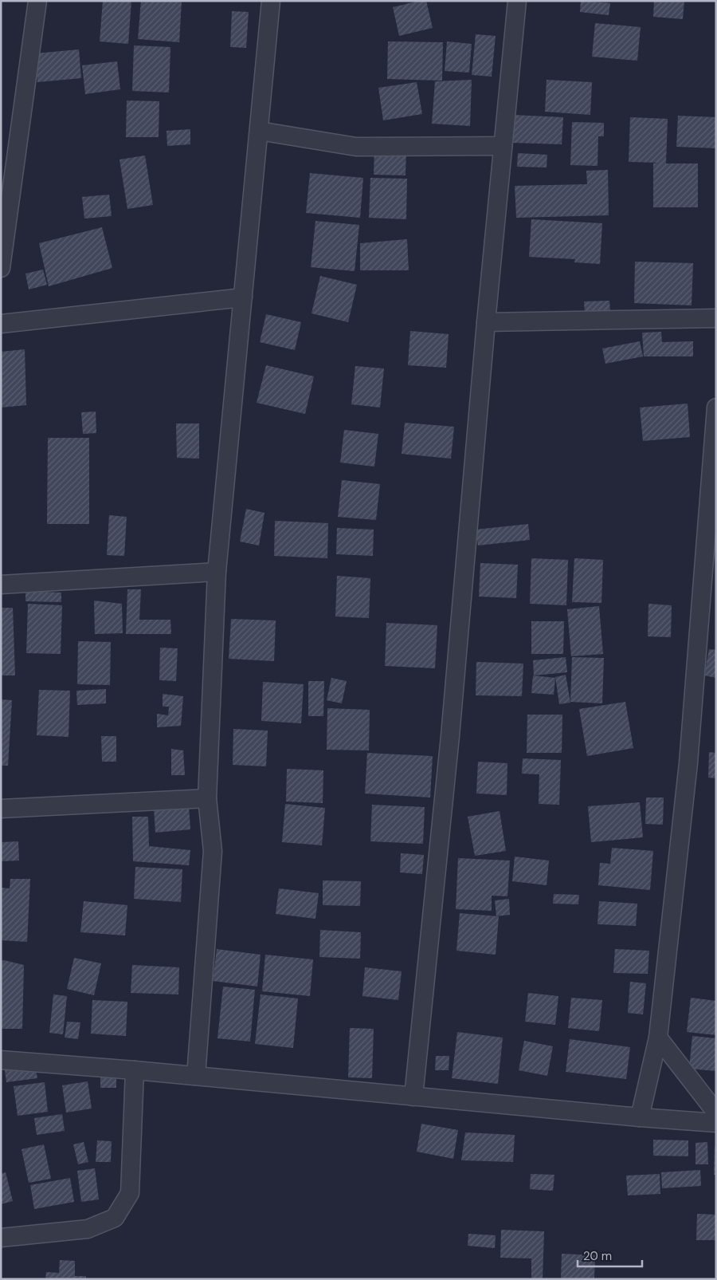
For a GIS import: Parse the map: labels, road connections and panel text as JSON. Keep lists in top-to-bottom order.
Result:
{
  "scale_bar": "20 m"
}
